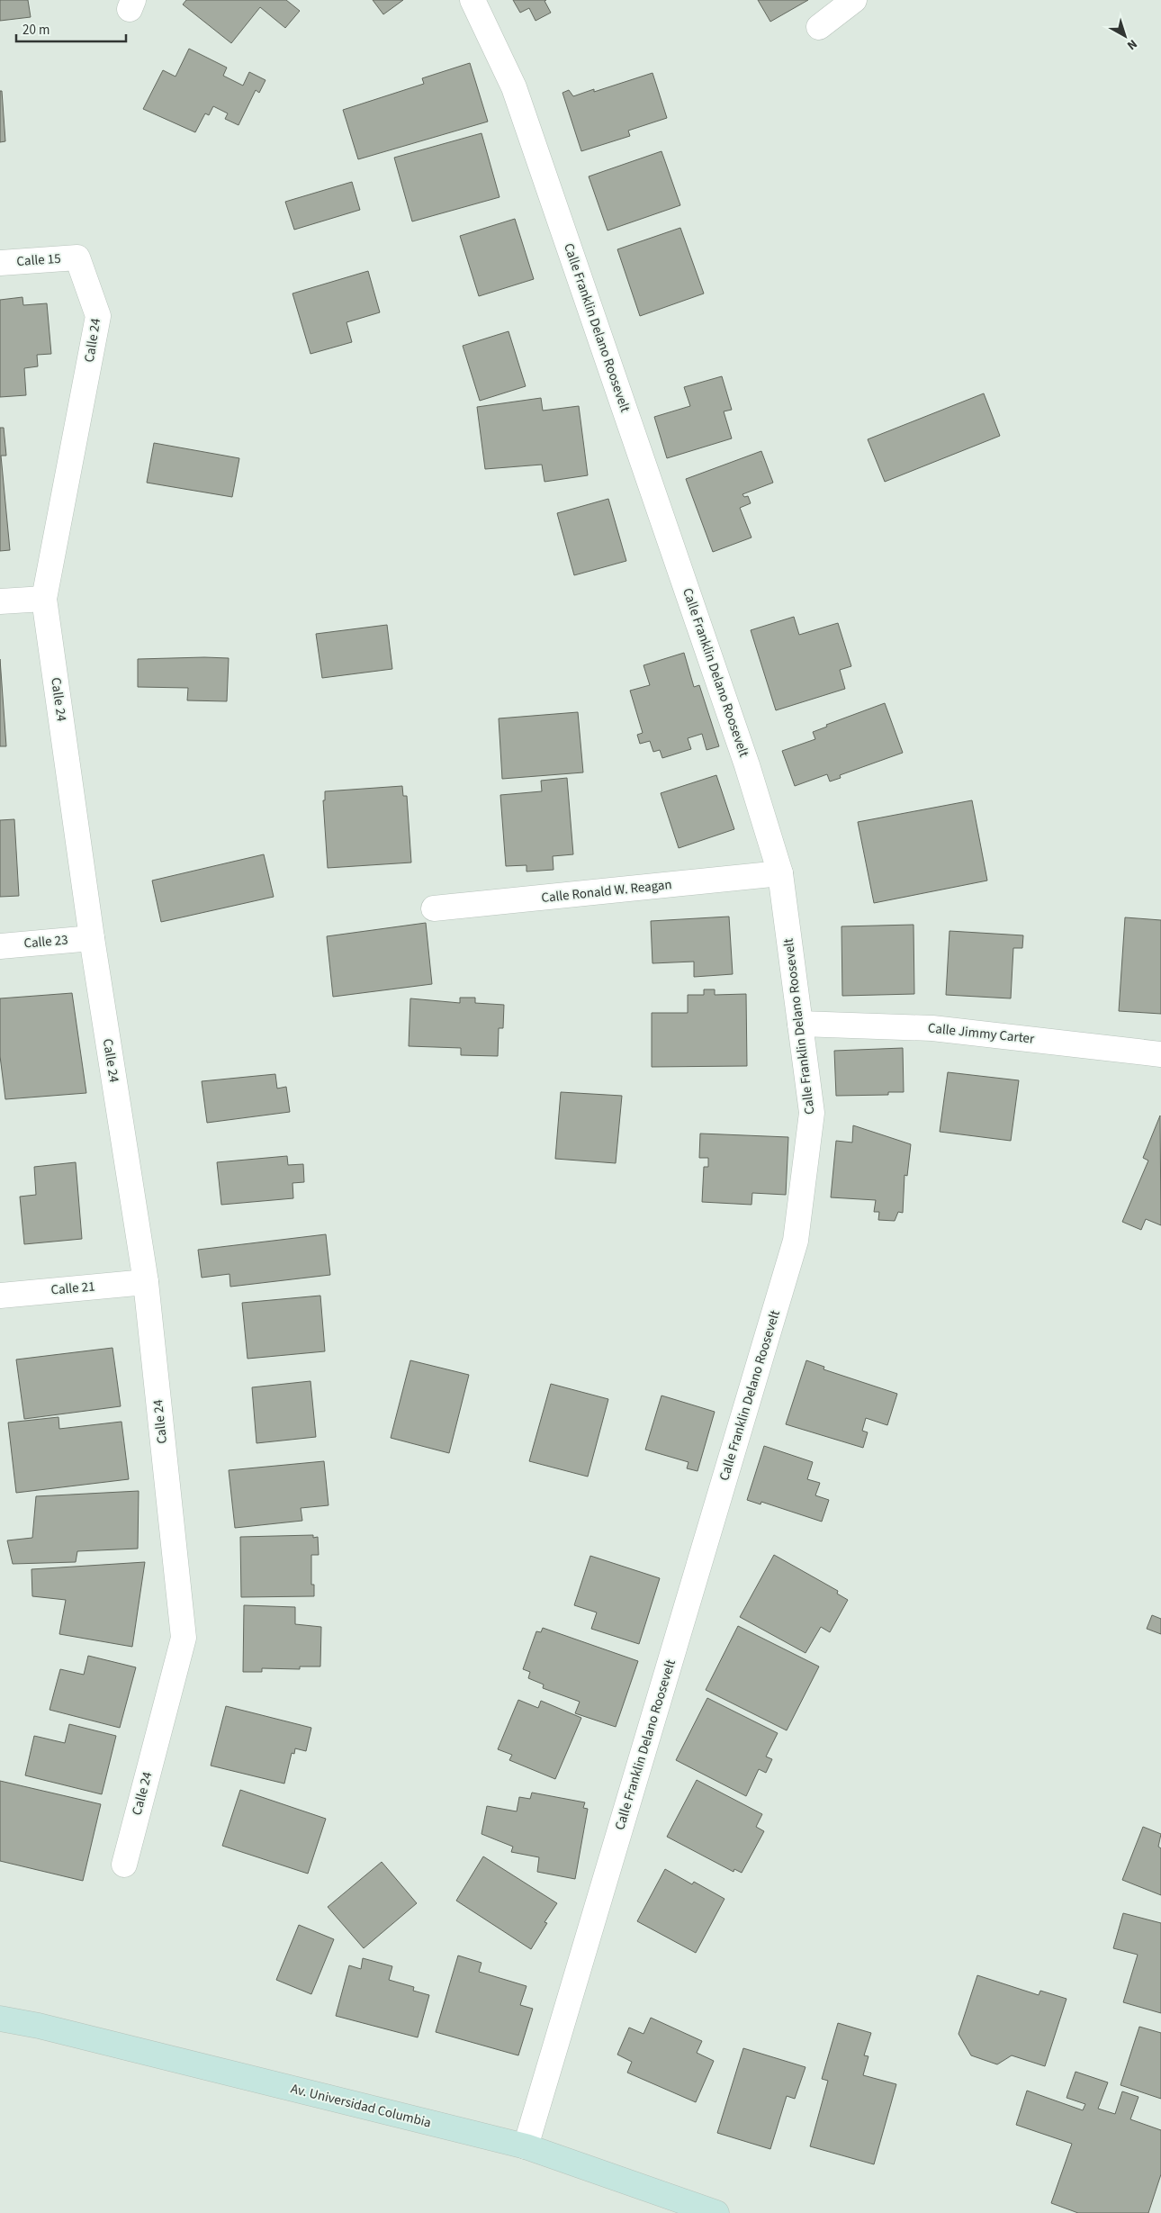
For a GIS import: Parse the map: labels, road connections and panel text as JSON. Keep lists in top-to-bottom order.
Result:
{
  "streets": {
    "main road": ["Av. Universidad Columbia"],
    "street": [
      "Calle 15",
      "Calle Franklin Delano Roosevelt",
      "Calle 24",
      "Calle Ronald W. Reagan",
      "Calle 23",
      "Calle Jimmy Carter",
      "Calle 21"
    ]
  },
  "crossings": [
    ["Calle 15", "Calle 24"],
    ["Calle Franklin Delano Roosevelt", "Calle Ronald W. Reagan"],
    ["Calle Franklin Delano Roosevelt", "Calle Jimmy Carter"],
    ["Calle Franklin Delano Roosevelt", "Av. Universidad Columbia"],
    ["Calle 24", "Calle 23"],
    ["Calle 24", "Calle 21"]
  ],
  "scale_bar": "20 m",
  "north": "bottom right"
}
